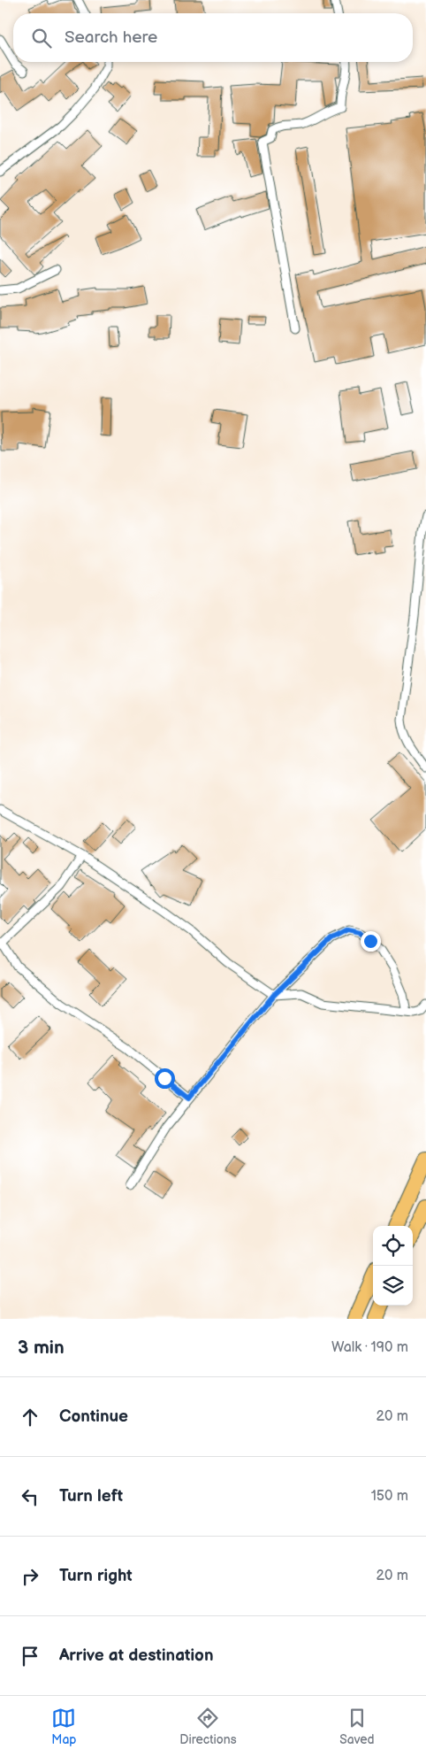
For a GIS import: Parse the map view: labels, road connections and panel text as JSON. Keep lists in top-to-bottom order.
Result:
{
  "page": {
    "search": "Search here",
    "heading": ["3 min", "Walk · 190 m"],
    "list": [
      ["Continue", "20 m"],
      ["Turn left", "150 m"],
      ["Turn right", "20 m"],
      "Arrive at destination"
    ],
    "nav": ["Map", "Directions", "Saved"]
  }
}
